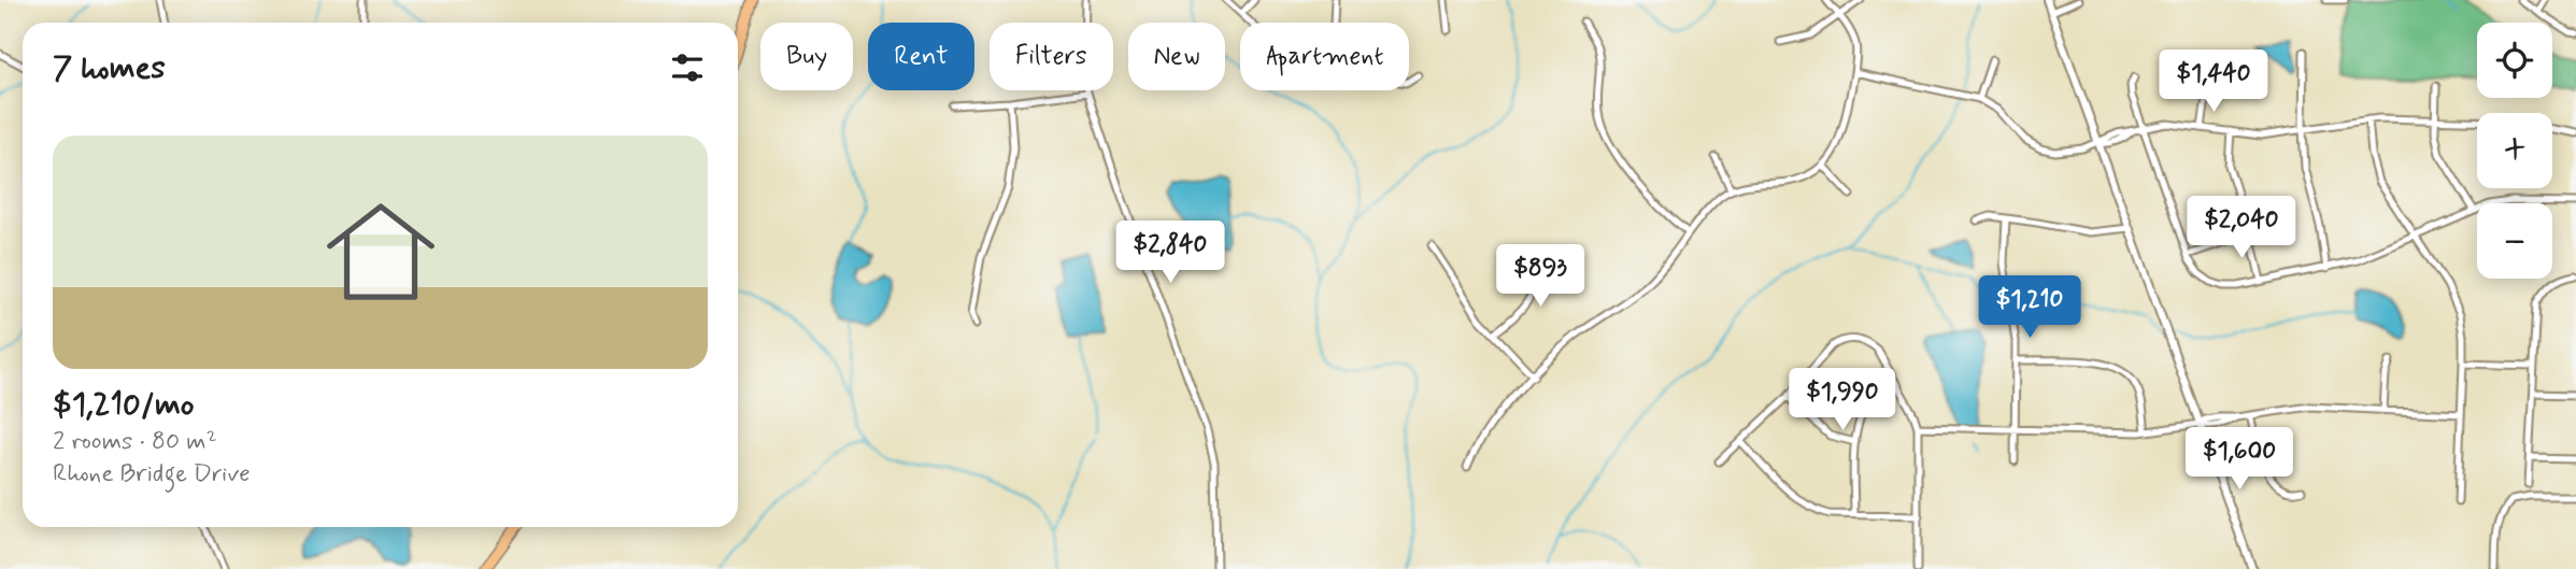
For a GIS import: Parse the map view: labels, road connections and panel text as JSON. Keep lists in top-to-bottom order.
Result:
{
  "page": {
    "map_buttons": ["+", "−"],
    "chip": [
      "Buy",
      "Rent",
      "Filters",
      "New",
      "Apartment"
    ],
    "heading": "7 homes",
    "price": [
      "$1,440",
      "$2,040",
      "$2,840",
      "$893",
      "$1,210",
      "$1,990",
      "$1,600"
    ],
    "list": [
      {
        "name": "$1,210/mo",
        "note": "2 rooms · 80 m² · Rhone Bridge Drive"
      }
    ]
  }
}
